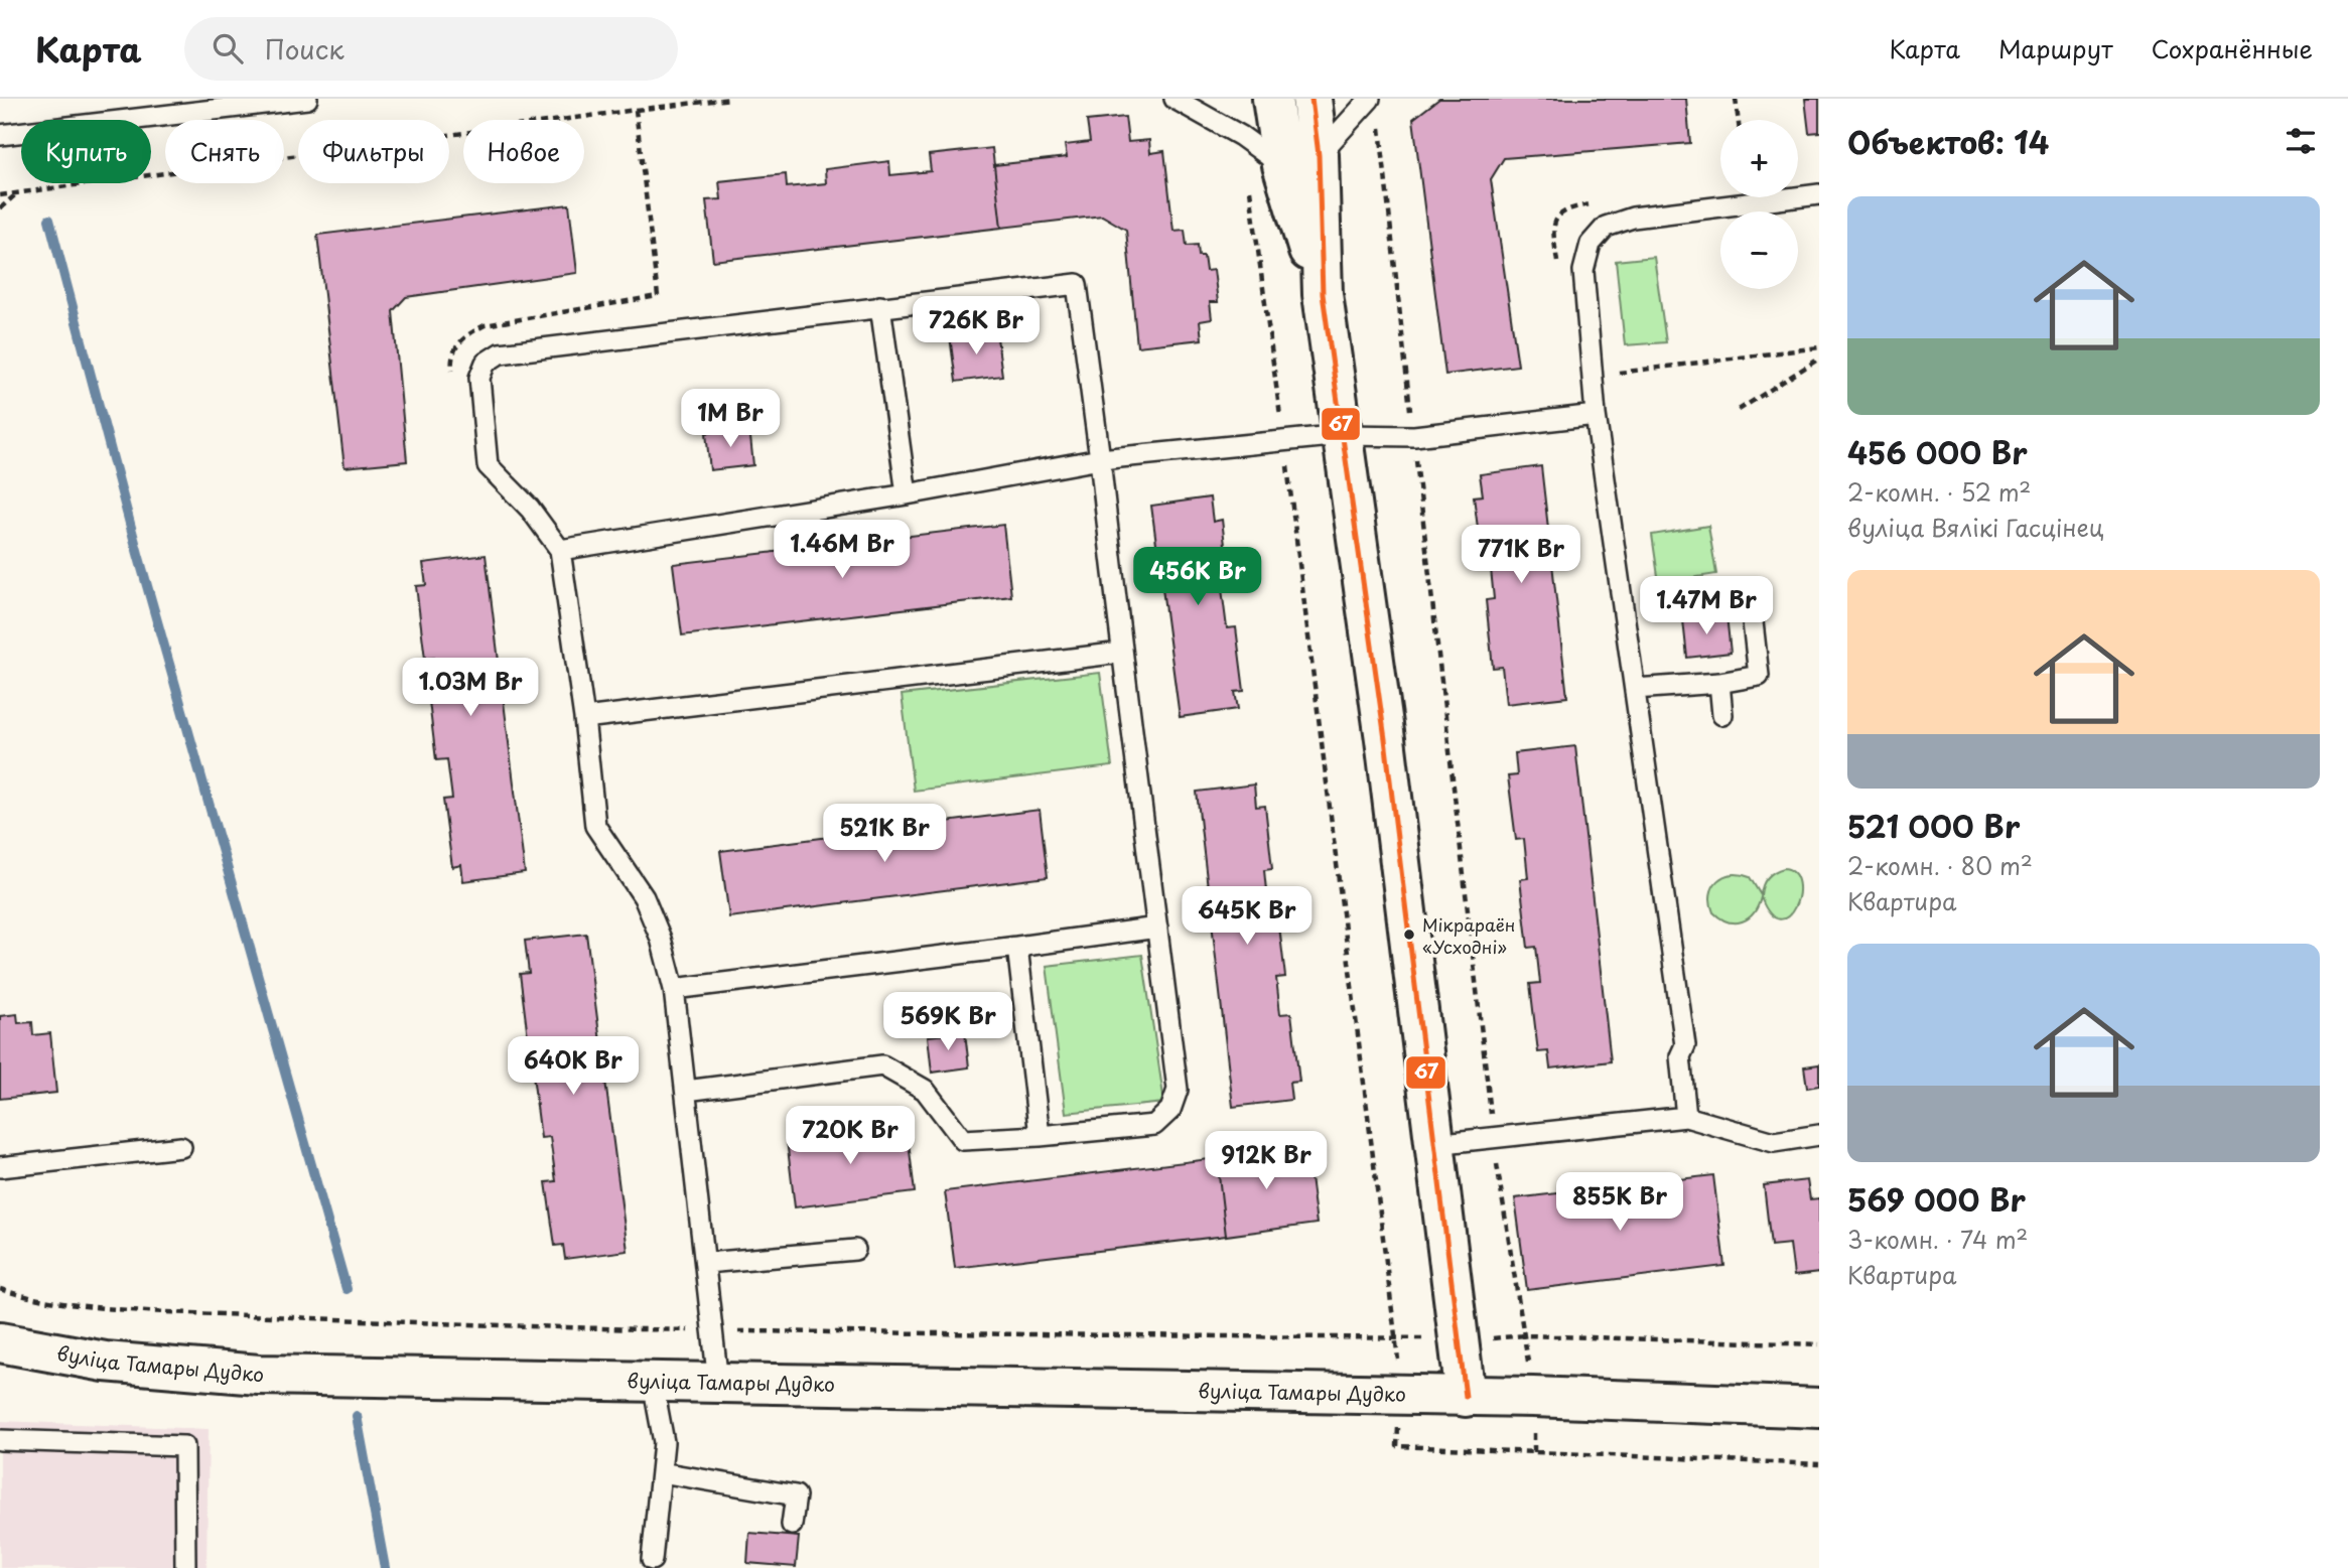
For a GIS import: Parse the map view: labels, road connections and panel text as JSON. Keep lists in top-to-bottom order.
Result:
{
  "streets": {
    "street": ["вуліца Тамары Дудко"]
  },
  "places": ["Мікрараён «Усходні»"],
  "lines": ["transit line 67"],
  "page": {
    "header": "Карта",
    "search": "Поиск",
    "nav": ["Карта", "Маршрут", "Сохранённые"],
    "heading": "Объектов: 14",
    "map_buttons": ["+", "−"],
    "chip": [
      "Купить",
      "Снять",
      "Фильтры",
      "Новое"
    ],
    "list": [
      {
        "name": "456 000 Br",
        "note": "2-комн. · 52 m² · вуліца Вялікі Гасцінец"
      },
      {
        "name": "521 000 Br",
        "note": "2-комн. · 80 m² · Квартира"
      },
      {
        "name": "569 000 Br",
        "note": "3-комн. · 74 m² · Квартира"
      }
    ],
    "price": [
      "726K Br",
      "1M Br",
      "1.46M Br",
      "771K Br",
      "456K Br",
      "1.47M Br",
      "1.03M Br",
      "521K Br",
      "645K Br",
      "569K Br",
      "640K Br",
      "720K Br",
      "912K Br",
      "855K Br"
    ]
  }
}
